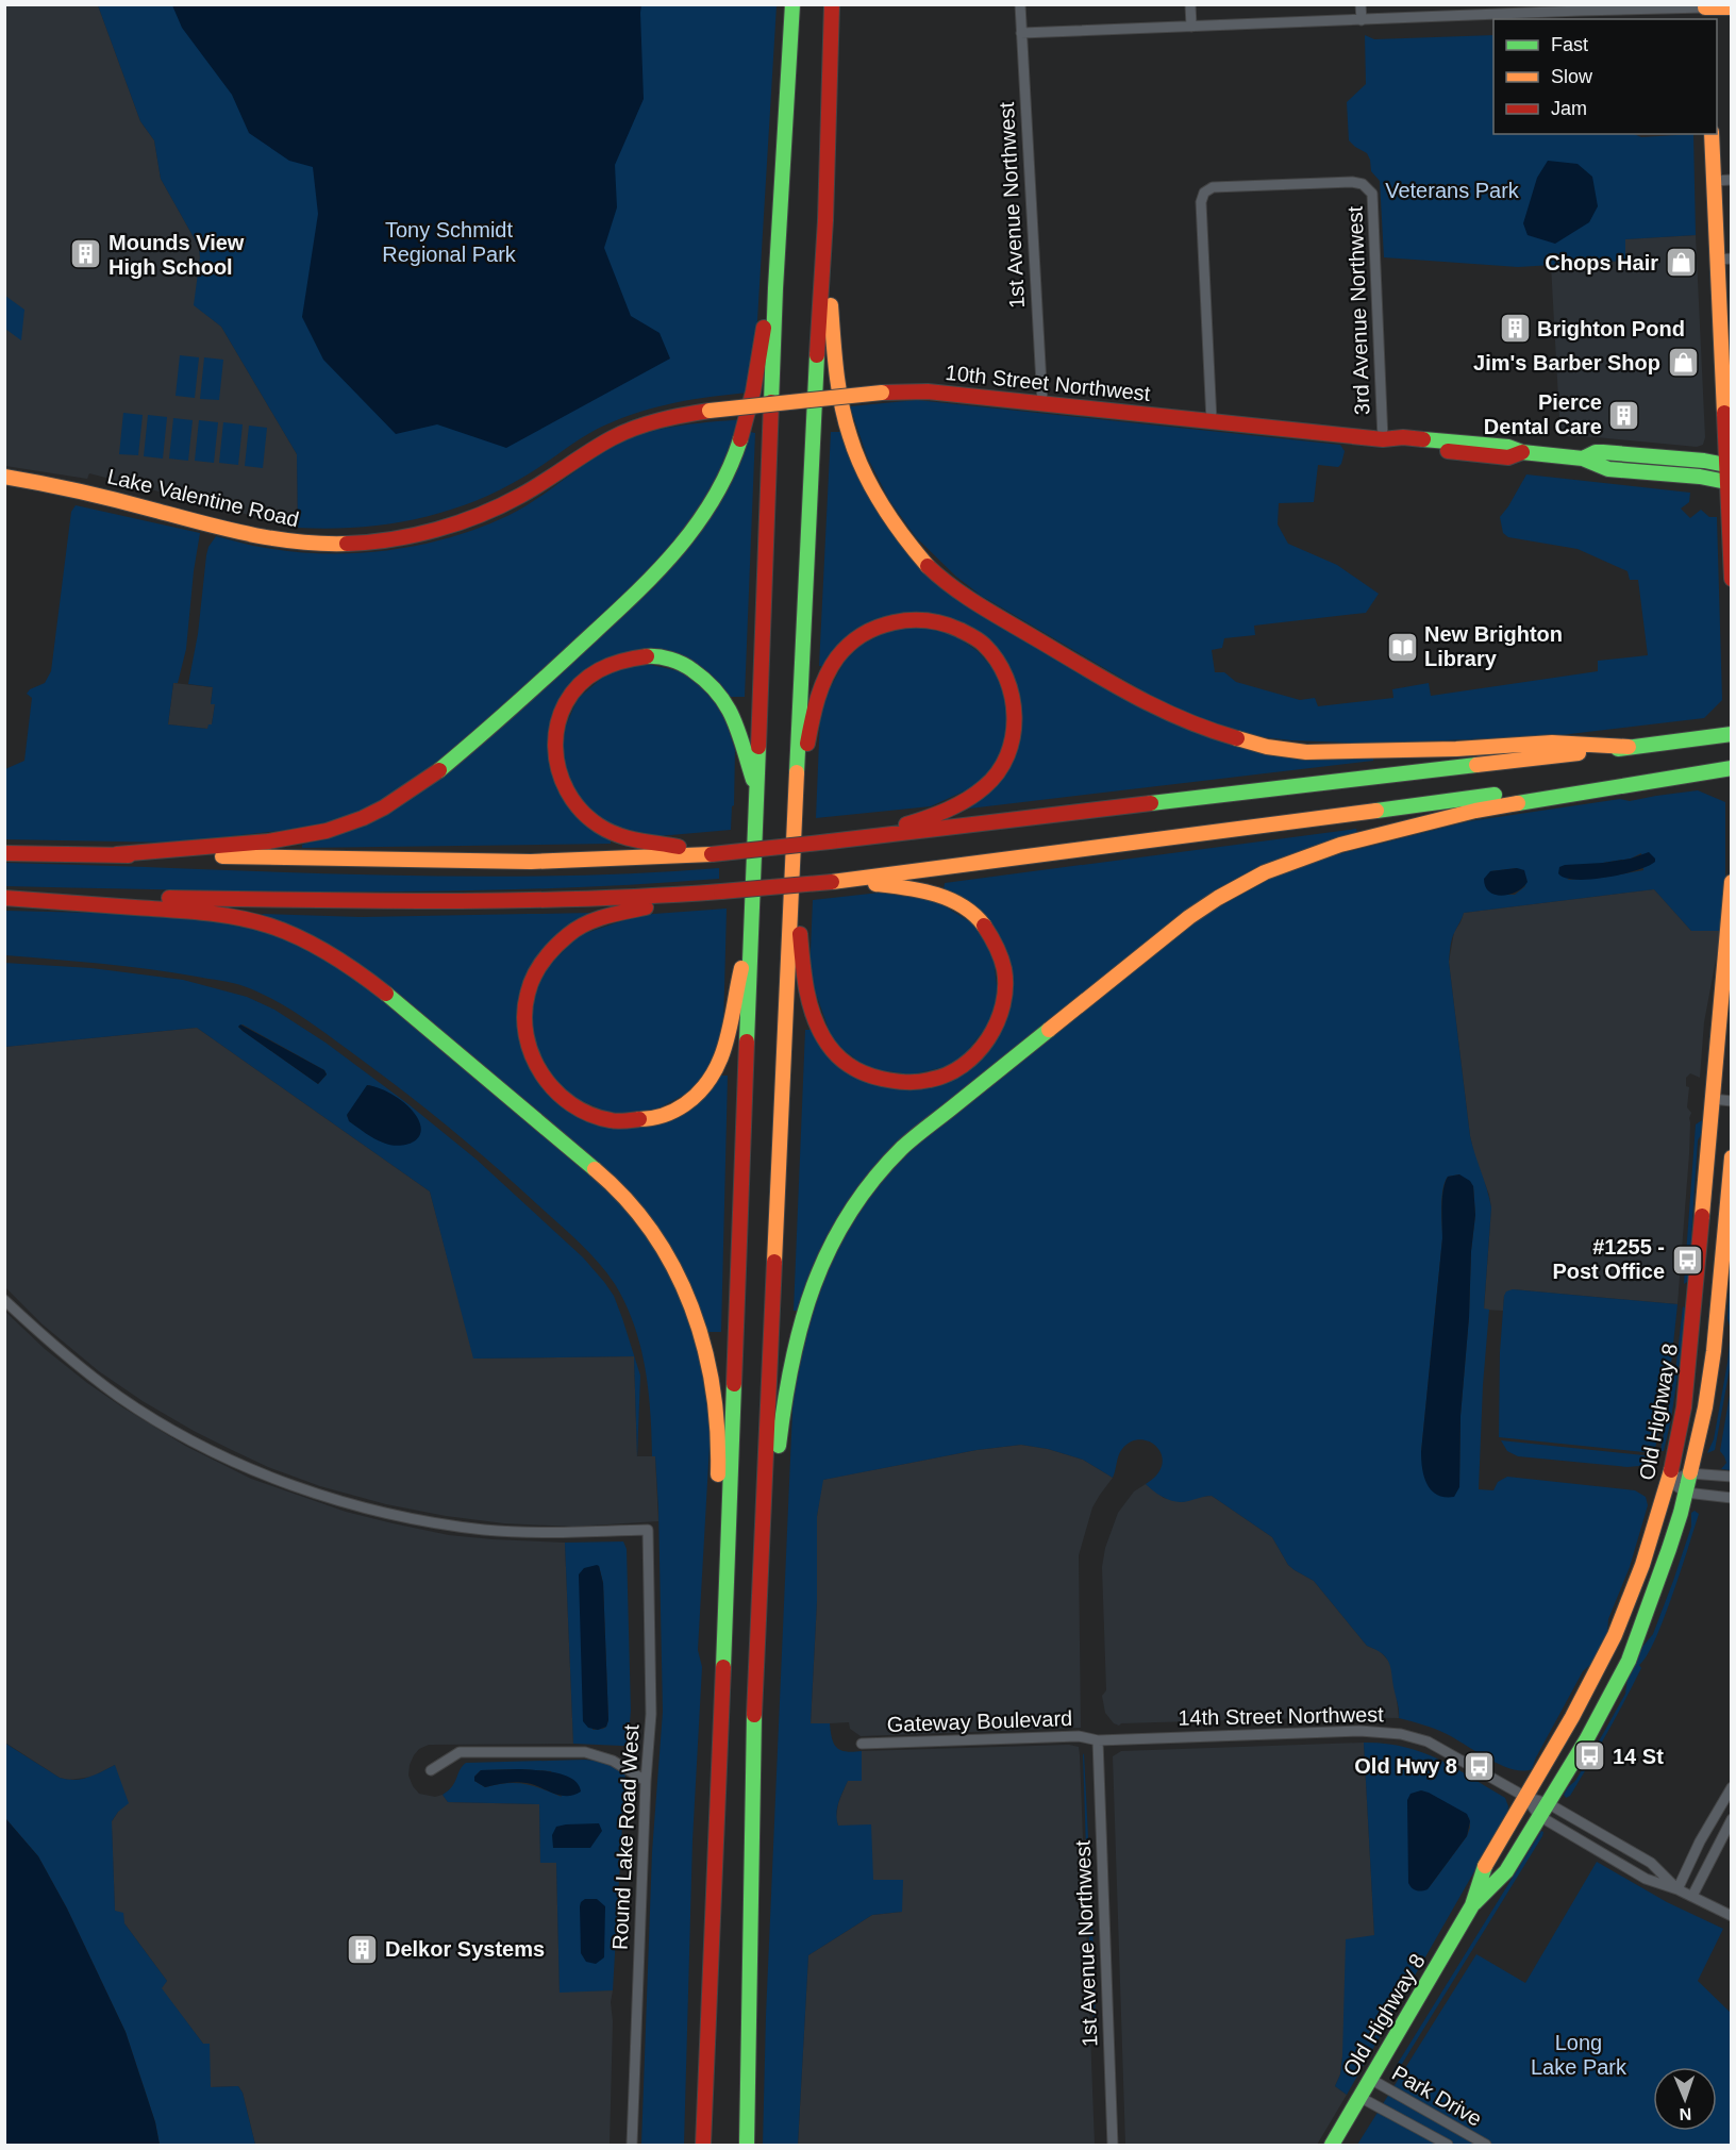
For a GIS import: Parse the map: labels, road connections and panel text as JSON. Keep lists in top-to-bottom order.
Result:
{
  "streets": {
    "main road": ["10th Street Northwest", "Lake Valentine Road", "Old Highway 8"],
    "street": [
      "1st Avenue Northwest",
      "3rd Avenue Northwest",
      "14th Street Northwest",
      "Gateway Boulevard",
      "Round Lake Road West",
      "Park Drive"
    ]
  },
  "crossings": [
    ["1st Avenue Northwest", "10th Street Northwest"],
    ["1st Avenue Northwest", "14th Street Northwest"],
    ["1st Avenue Northwest", "Gateway Boulevard"],
    ["3rd Avenue Northwest", "10th Street Northwest"],
    ["10th Street Northwest", "Lake Valentine Road"],
    ["Old Highway 8", "14th Street Northwest"],
    ["Old Highway 8", "Park Drive"],
    ["14th Street Northwest", "Gateway Boulevard"]
  ],
  "parks": ["Veterans Park", "Tony Schmidt Regional Park", "Long Lake Park"],
  "places": {
    "building": [
      "Mounds View High School",
      "Brighton Pond",
      "Pierce Dental Care",
      "Delkor Systems"
    ],
    "shop": ["Chops Hair", "Jim's Barber Shop"],
    "library": ["New Brighton Library"],
    "bus stop": ["#1255 - Post Office", "14 St", "Old Hwy 8"]
  },
  "legend": ["Fast", "Slow", "Jam"],
  "north": "bottom"
}
